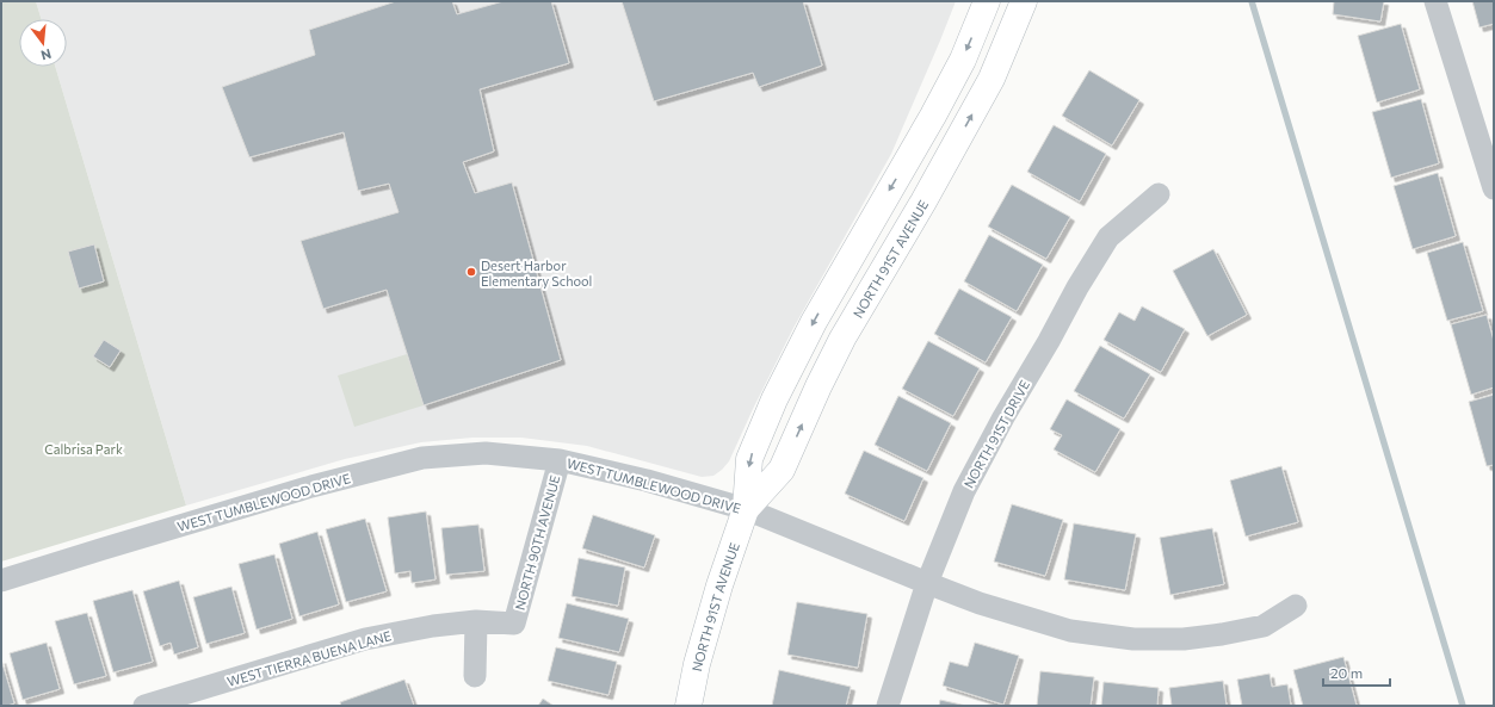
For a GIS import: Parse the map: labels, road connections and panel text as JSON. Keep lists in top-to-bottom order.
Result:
{
  "streets": {
    "main road": ["NORTH 91ST AVENUE"],
    "street": [
      "NORTH 91ST DRIVE",
      "WEST TUMBLEWOOD DRIVE",
      "NORTH 90TH AVENUE",
      "WEST TIERRA BUENA LANE"
    ]
  },
  "crossings": [
    ["NORTH 91ST AVENUE", "WEST TUMBLEWOOD DRIVE"],
    ["NORTH 91ST DRIVE", "WEST TUMBLEWOOD DRIVE"],
    ["WEST TUMBLEWOOD DRIVE", "NORTH 90TH AVENUE"],
    ["NORTH 90TH AVENUE", "WEST TIERRA BUENA LANE"]
  ],
  "parks": ["Calbrisa Park"],
  "places": ["Desert Harbor Elementary School"],
  "scale_bar": "20 m",
  "north": "bottom"
}
